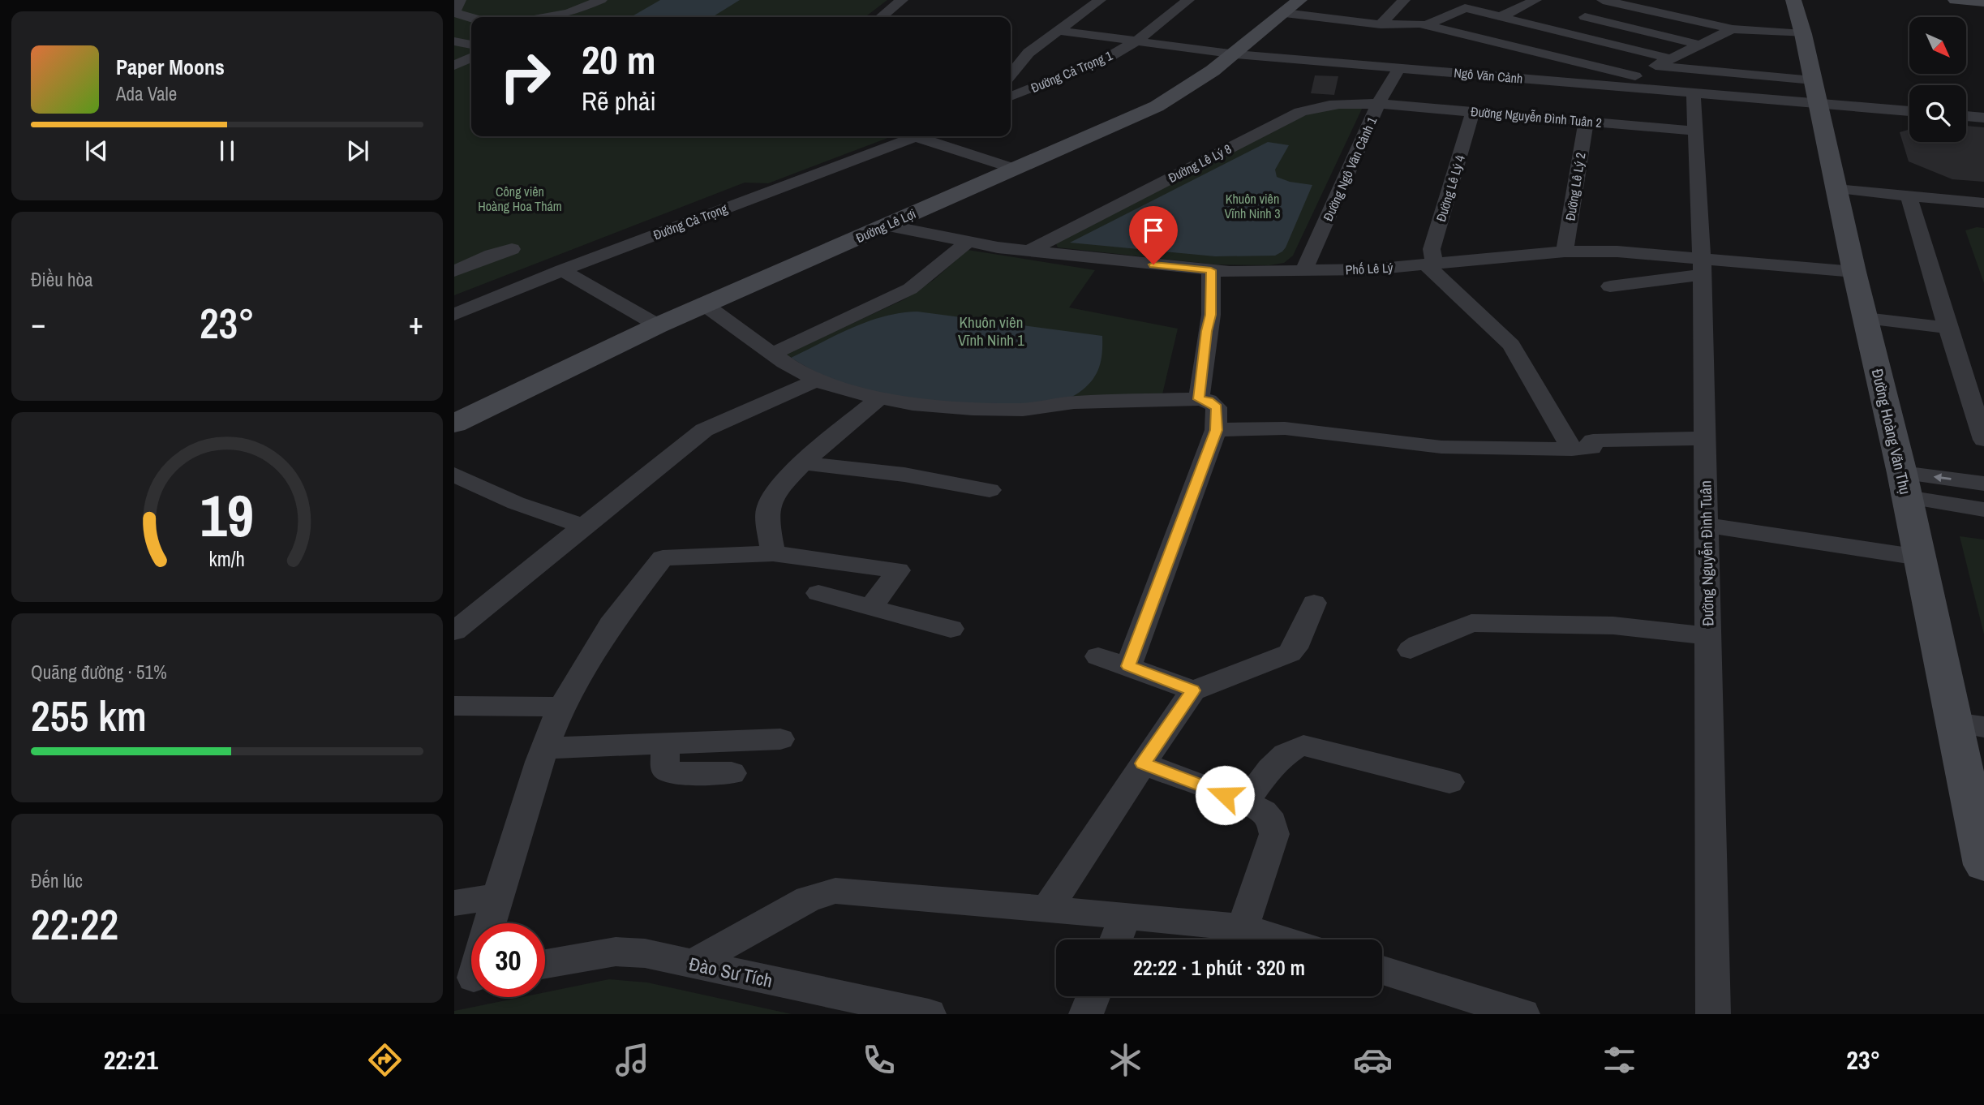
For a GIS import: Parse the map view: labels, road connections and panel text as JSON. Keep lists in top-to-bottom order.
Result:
{
  "streets": {
    "street": [
      "Đường Cả Trọng 1",
      "Ngô Văn Cảnh",
      "Đường Nguyễn Đình Tuân 2",
      "Đường Lê Lý 8",
      "Đường Ngô Văn Cảnh 1",
      "Đường Lê Lý 2",
      "Đường Lê Lý 4",
      "Đường Cả Trọng",
      "Đường Lê Lợi",
      "Phố Lê Lý",
      "Đường Hoàng Văn Thụ",
      "Đường Nguyễn Đình Tuân",
      "Đào Sư Tích"
    ]
  },
  "crossings": [
    ["Đường Cả Trọng 1", "Ngô Văn Cảnh"],
    ["Ngô Văn Cảnh", "Đường Ngô Văn Cảnh 1"],
    ["Ngô Văn Cảnh", "Đường Lê Lợi"],
    ["Ngô Văn Cảnh", "Đường Hoàng Văn Thụ"],
    ["Ngô Văn Cảnh", "Đường Nguyễn Đình Tuân"],
    ["Đường Nguyễn Đình Tuân 2", "Đường Lê Lý 8"],
    ["Đường Nguyễn Đình Tuân 2", "Đường Ngô Văn Cảnh 1"],
    ["Đường Nguyễn Đình Tuân 2", "Đường Lê Lý 2"],
    ["Đường Nguyễn Đình Tuân 2", "Đường Lê Lý 4"],
    ["Đường Nguyễn Đình Tuân 2", "Đường Nguyễn Đình Tuân"],
    ["Đường Lê Lý 8", "Đường Ngô Văn Cảnh 1"],
    ["Đường Lê Lý 8", "Phố Lê Lý"],
    ["Đường Ngô Văn Cảnh 1", "Phố Lê Lý"],
    ["Đường Lê Lý 2", "Phố Lê Lý"],
    ["Đường Lê Lý 4", "Phố Lê Lý"],
    ["Đường Lê Lợi", "Phố Lê Lý"],
    ["Phố Lê Lý", "Đường Hoàng Văn Thụ"],
    ["Phố Lê Lý", "Đường Nguyễn Đình Tuân"]
  ],
  "parks": ["Công viên Hoàng Hoa Thám", "Khuôn viên Vĩnh Ninh 3", "Khuôn viên Vĩnh Ninh 1"],
  "north": "bottom right",
  "page": {
    "turn": ["20 m", "Rẽ phải"],
    "song": ["Paper Moons", "Ada Vale"],
    "tile": [
      "Điều hòa",
      ["Quãng đường · 51%", "255 km"],
      ["Đến lúc", "22:22"]
    ],
    "heat": ["−", "23°", "+"],
    "limit": "30",
    "trip": "22:22 · 1 phút · 320 m",
    "tabs": ["22:21", "23°"],
    "gauge": ["19", "km/h"]
  }
}
